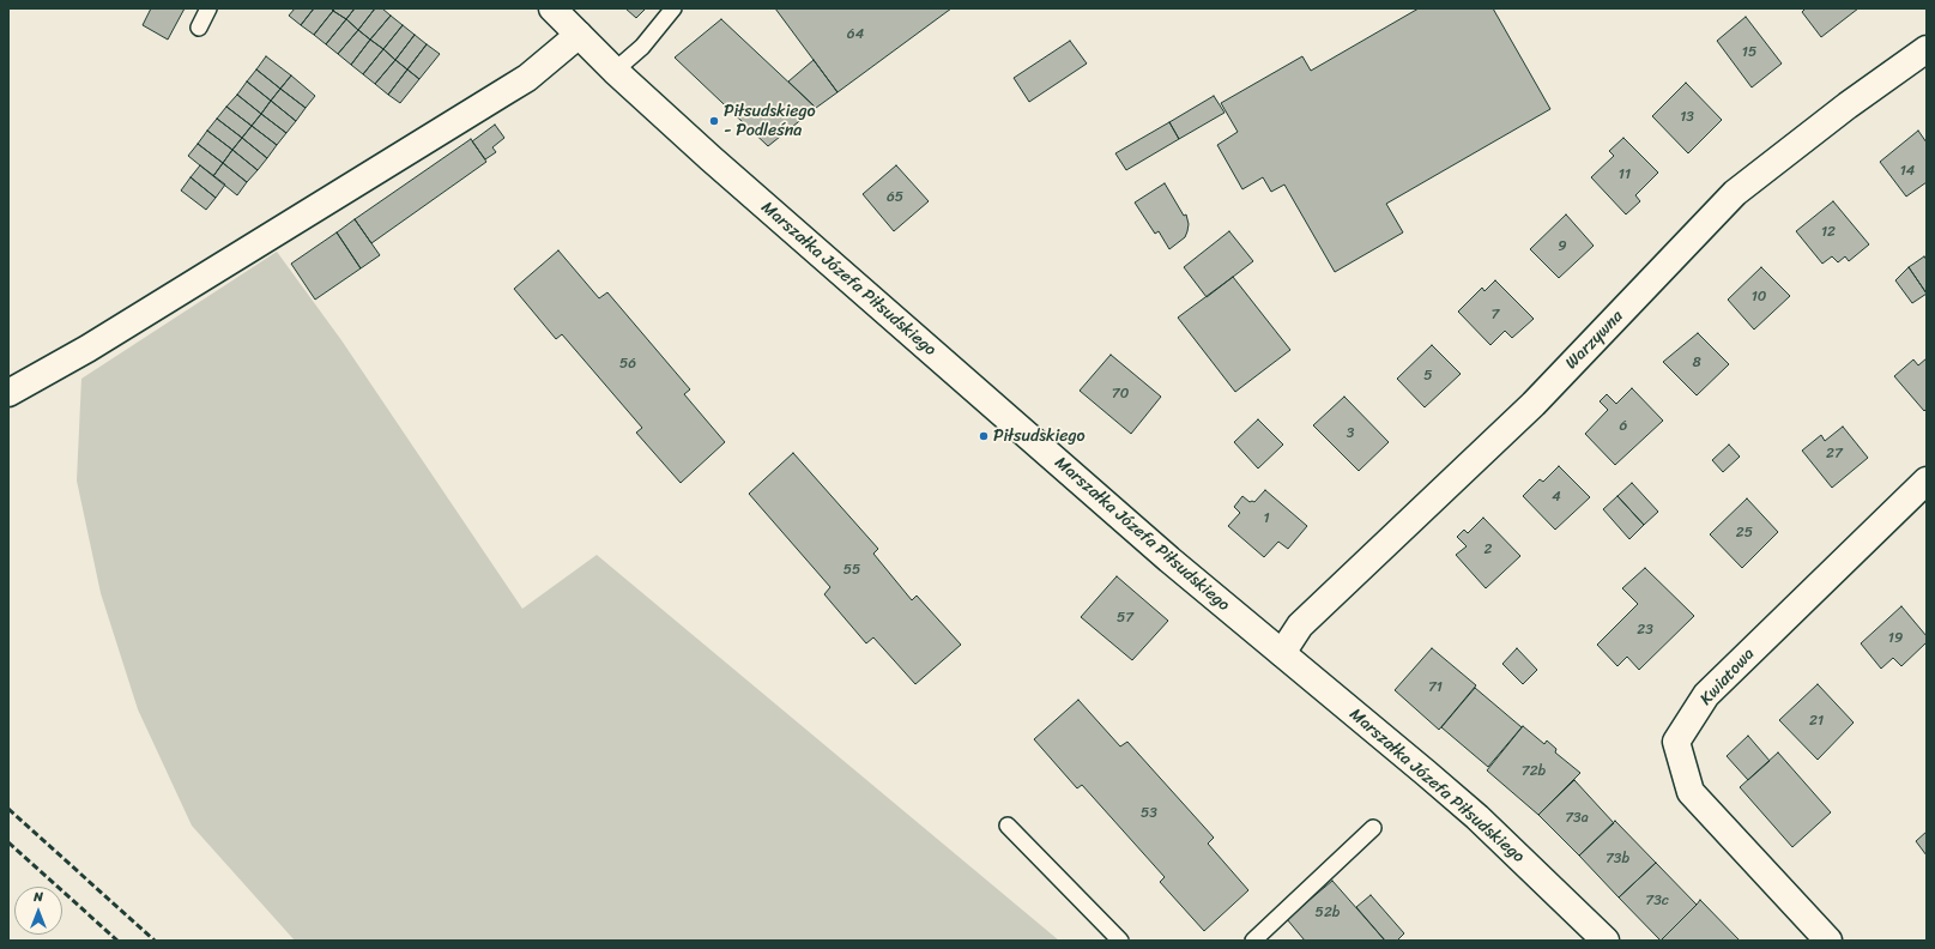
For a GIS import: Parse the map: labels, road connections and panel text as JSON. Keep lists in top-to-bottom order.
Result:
{
  "streets": {
    "street": ["Marszałka Józefa Piłsudskiego", "Warzywna", "Kwiatowa"]
  },
  "crossings": [
    ["Marszałka Józefa Piłsudskiego", "Warzywna"]
  ],
  "places": ["Piłsudskiego - Podleśna", "Piłsudskiego"],
  "house_numbers": [
    "64",
    "15",
    "13",
    "14",
    "11",
    "65",
    "12",
    "9",
    "10",
    "7",
    "8",
    "56",
    "5",
    "70",
    "6",
    "3",
    "27",
    "4",
    "1",
    "25",
    "2",
    "55",
    "57",
    "23",
    "19",
    "71",
    "21",
    "72b",
    "53",
    "73a",
    "73b",
    "73c",
    "52b"
  ],
  "north": "top"
}
